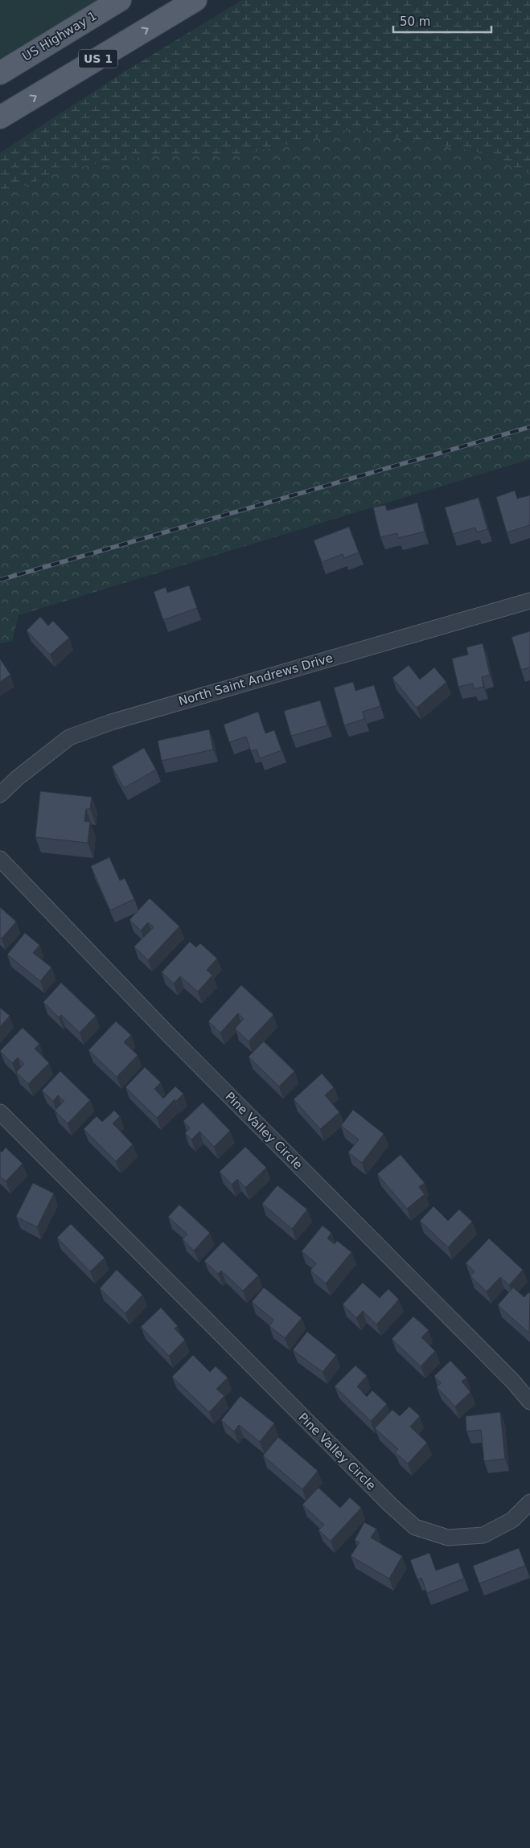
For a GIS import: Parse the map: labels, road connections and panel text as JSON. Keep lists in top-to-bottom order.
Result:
{
  "streets": {
    "main road": ["US Highway 1", "US 1"],
    "street": ["North Saint Andrews Drive", "Pine Valley Circle"]
  },
  "scale_bar": "50 m"
}
